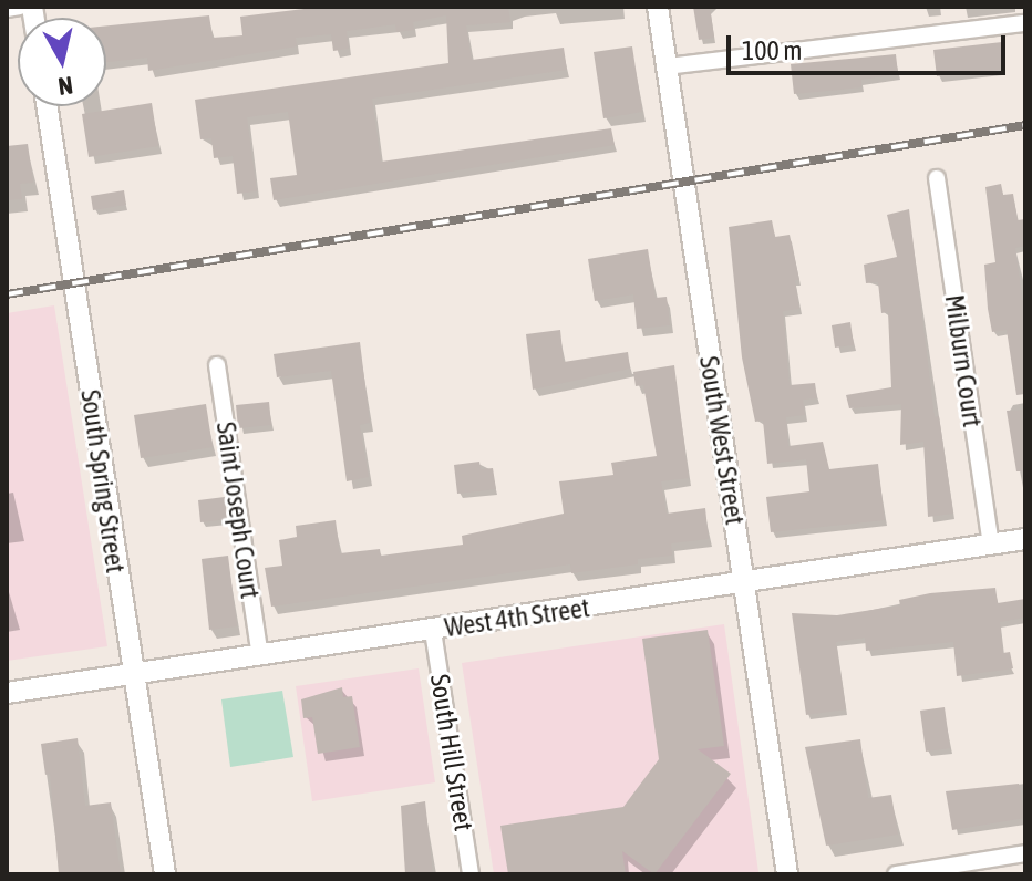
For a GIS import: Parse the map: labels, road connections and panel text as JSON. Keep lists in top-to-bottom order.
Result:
{
  "streets": {
    "street": [
      "Milburn Court",
      "South West Street",
      "South Spring Street",
      "Saint Joseph Court",
      "West 4th Street",
      "South Hill Street"
    ]
  },
  "crossings": [
    ["Milburn Court", "West 4th Street"],
    ["South West Street", "West 4th Street"],
    ["South Spring Street", "West 4th Street"],
    ["Saint Joseph Court", "West 4th Street"],
    ["West 4th Street", "South Hill Street"]
  ],
  "scale_bar": "100 m",
  "north": "bottom"
}
